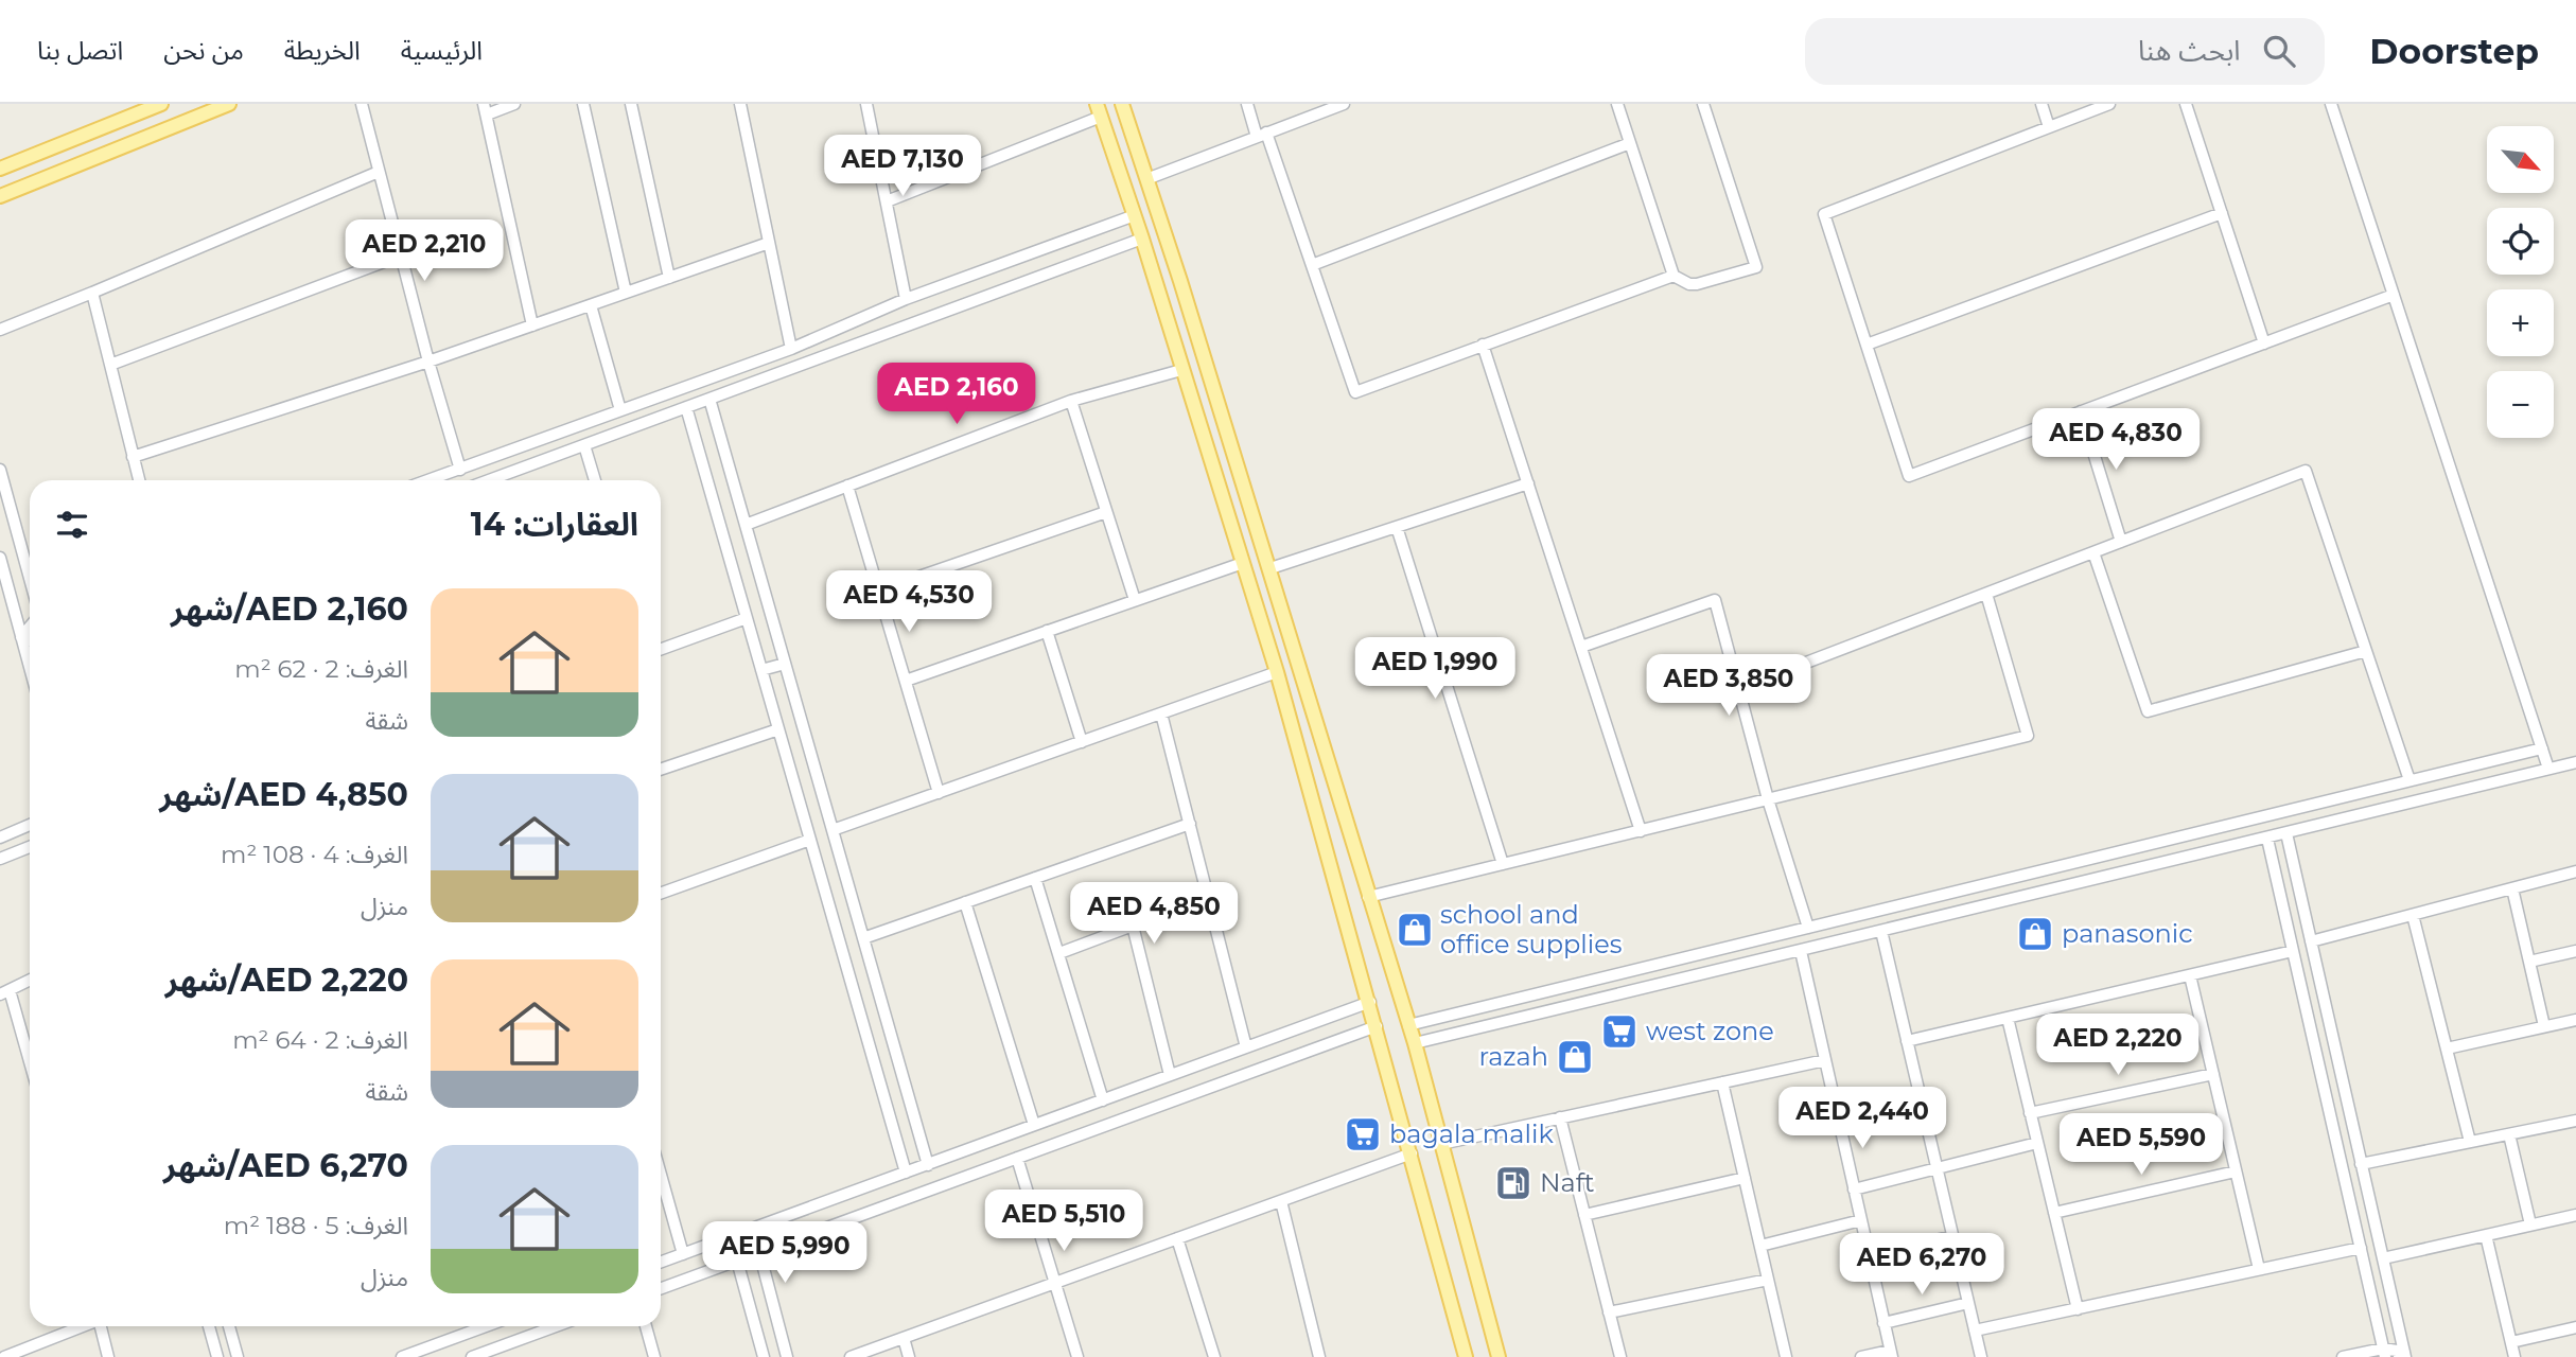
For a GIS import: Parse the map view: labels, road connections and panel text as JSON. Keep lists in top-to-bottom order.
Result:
{
  "places": {
    "shop": ["school and office supplies", "panasonic", "razah"],
    "supermarket": ["west zone", "bagala malik"],
    "fuel station": ["Naft"]
  },
  "north": "bottom right",
  "page": {
    "header": "Doorstep",
    "search": "ابحث هنا",
    "nav": [
      "الرئيسية",
      "الخريطة",
      "من نحن",
      "اتصل بنا"
    ],
    "map_buttons": ["+", "−"],
    "price": [
      "AED 7,130",
      "AED 2,210",
      "AED 2,160",
      "AED 4,830",
      "AED 4,530",
      "AED 1,990",
      "AED 3,850",
      "AED 4,850",
      "AED 2,220",
      "AED 2,440",
      "AED 5,590",
      "AED 5,510",
      "AED 5,990",
      "AED 6,270"
    ],
    "heading": "العقارات: 14",
    "list": [
      {
        "name": "AED 2,160/شهر",
        "note": "الغرف: 2 · 62 m² · شقة"
      },
      {
        "name": "AED 4,850/شهر",
        "note": "الغرف: 4 · 108 m² · منزل"
      },
      {
        "name": "AED 2,220/شهر",
        "note": "الغرف: 2 · 64 m² · شقة"
      },
      {
        "name": "AED 6,270/شهر",
        "note": "الغرف: 5 · 188 m² · منزل"
      }
    ]
  }
}
